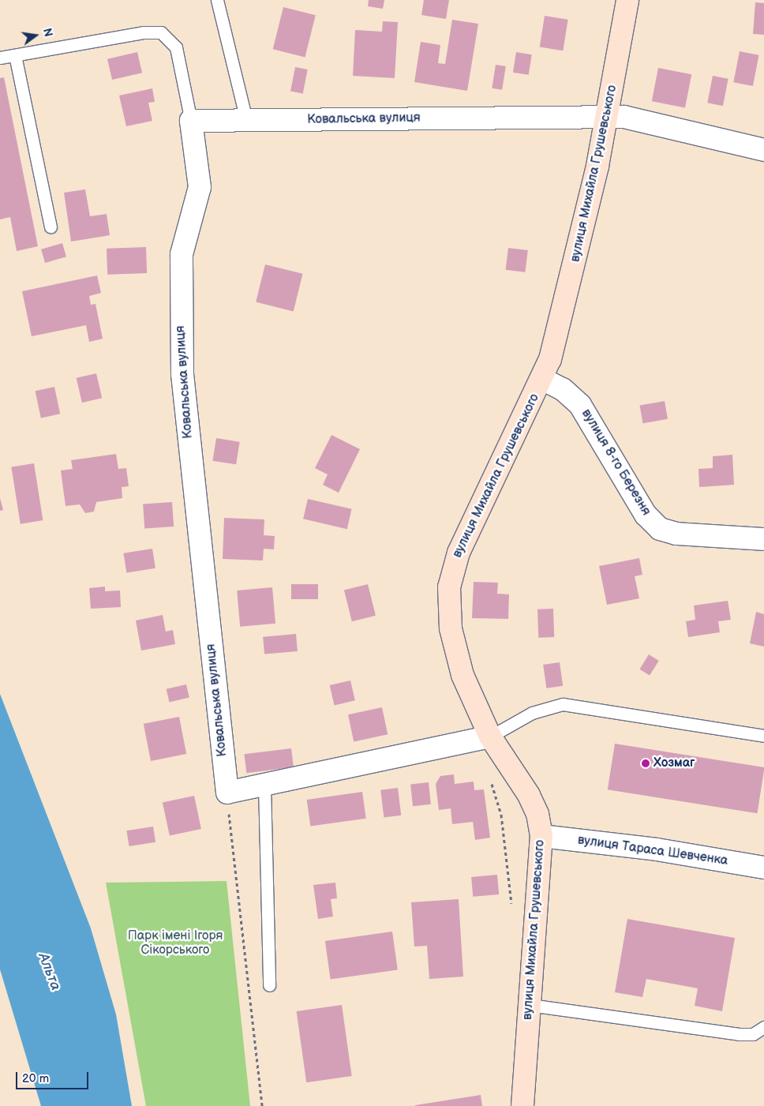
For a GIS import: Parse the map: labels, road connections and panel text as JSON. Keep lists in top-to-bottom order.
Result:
{
  "streets": {
    "main road": ["вулиця Михайла Грушевського"],
    "street": ["Ковальська вулиця", "вулиця 8-го Березня", "вулиця Тараса Шевченка"]
  },
  "crossings": [
    ["Ковальська вулиця", "вулиця Михайла Грушевського"],
    ["вулиця Михайла Грушевського", "вулиця 8-го Березня"],
    ["вулиця Михайла Грушевського", "вулиця Тараса Шевченка"]
  ],
  "water": ["Альта"],
  "parks": ["Парк імені Ігоря Сікорського"],
  "places": ["Хозмаг"],
  "scale_bar": "20 m",
  "north": "right"
}
